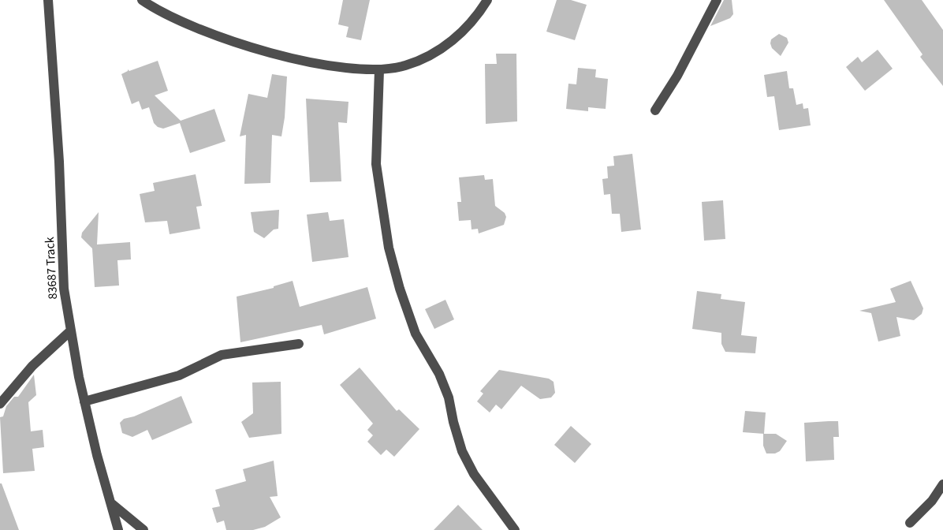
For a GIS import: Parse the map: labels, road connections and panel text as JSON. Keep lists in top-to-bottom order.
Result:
{
  "streets": {
    "street": ["83687 Track"]
  }
}
